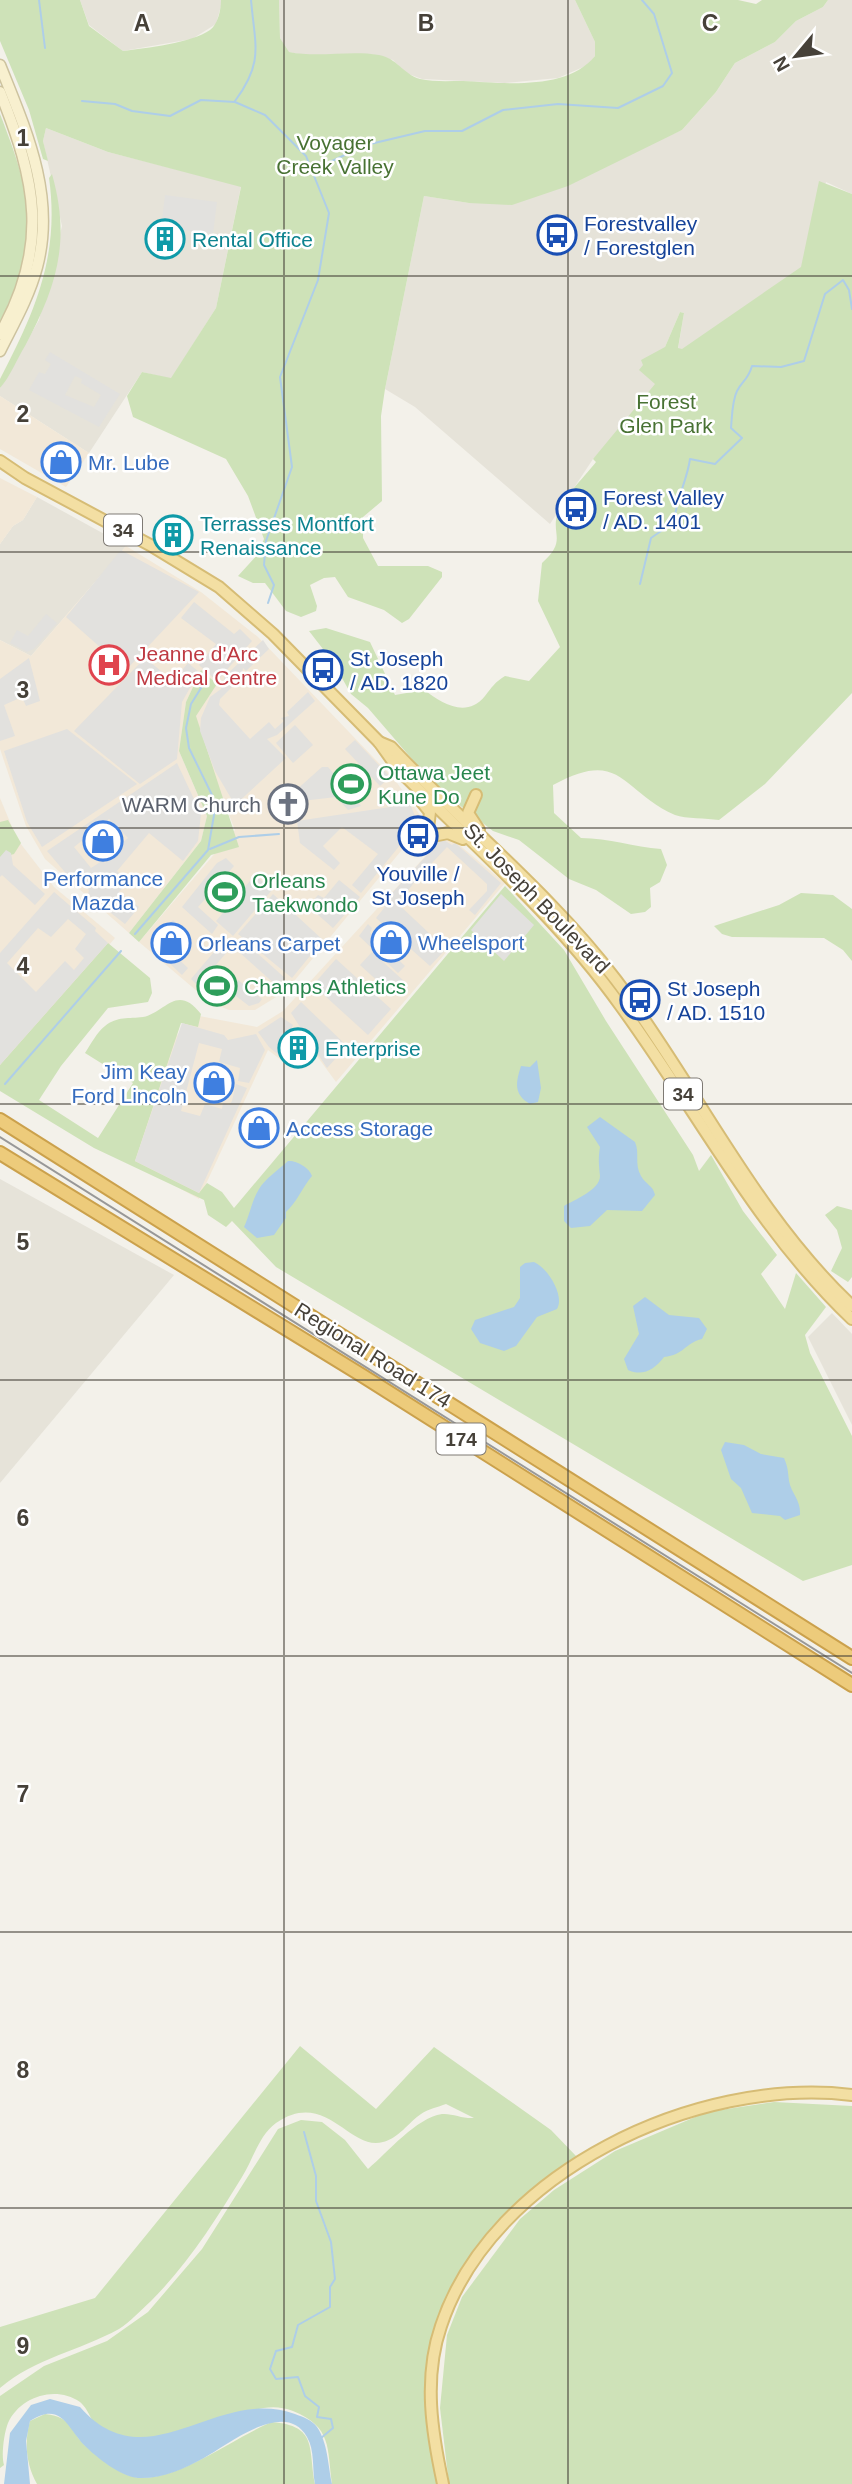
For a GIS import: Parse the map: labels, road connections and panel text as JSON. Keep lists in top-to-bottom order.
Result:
{
  "streets": {
    "highway": ["Regional Road 174", "174"],
    "main road": ["34", "St. Joseph Boulevard"]
  },
  "parks": ["Voyager Creek Valley", "Forest Glen Park"],
  "places": {
    "bus stop": [
      "Forestvalley / Forestglen",
      "Forest Valley / AD. 1401",
      "St Joseph / AD. 1820",
      "Youville / St Joseph",
      "St Joseph / AD. 1510"
    ],
    "building": ["Rental Office", "Terrasses Montfort Renaissance", "Enterprise"],
    "shop": [
      "Mr. Lube",
      "Performance Mazda",
      "Wheelsport",
      "Orleans Carpet",
      "Jim Keay Ford Lincoln",
      "Access Storage"
    ],
    "hospital": ["Jeanne d'Arc Medical Centre"],
    "sports": ["Ottawa Jeet Kune Do", "Orleans Taekwondo", "Champs Athletics"],
    "church": ["WARM Church"]
  },
  "north": "bottom left",
  "grid": {
    "columns": ["A", "B", "C"],
    "rows": [
      "1",
      "2",
      "3",
      "4",
      "5",
      "6",
      "7",
      "8",
      "9"
    ]
  }
}
